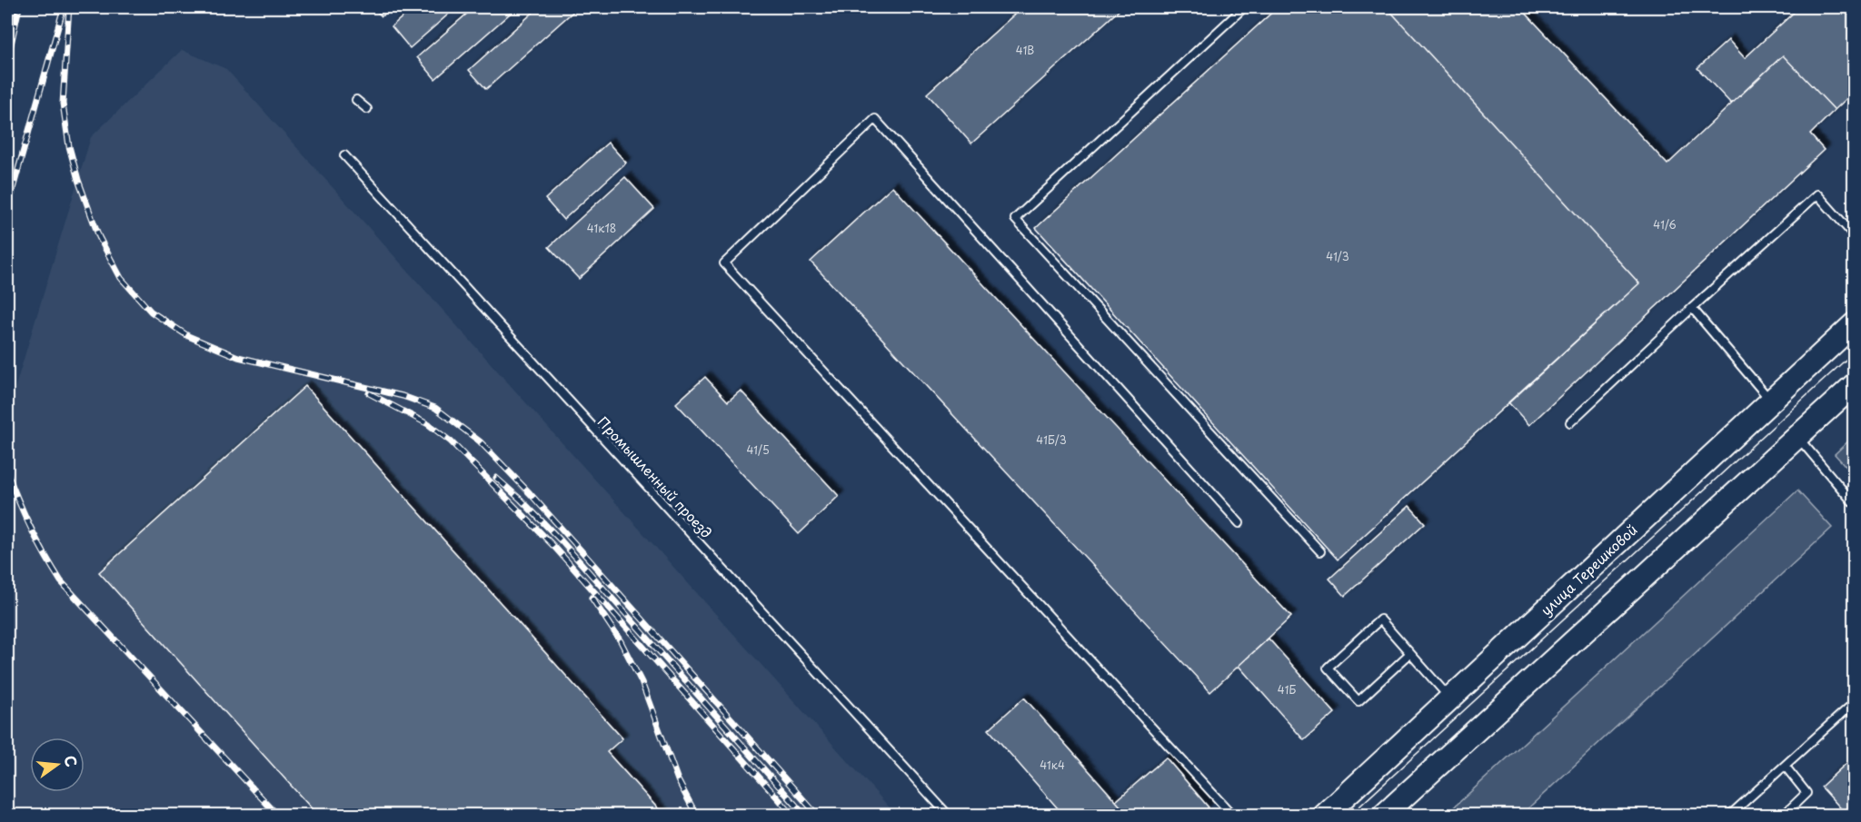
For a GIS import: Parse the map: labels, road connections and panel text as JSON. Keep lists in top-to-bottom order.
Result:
{
  "streets": {
    "main road": ["улица Терешковой"],
    "lane": ["Промышленный проезд"]
  },
  "house_numbers": [
    "41В",
    "41/6",
    "41к18",
    "41/3",
    "41Б/3",
    "41/5",
    "41Б",
    "41к4"
  ],
  "north": "right"
}
